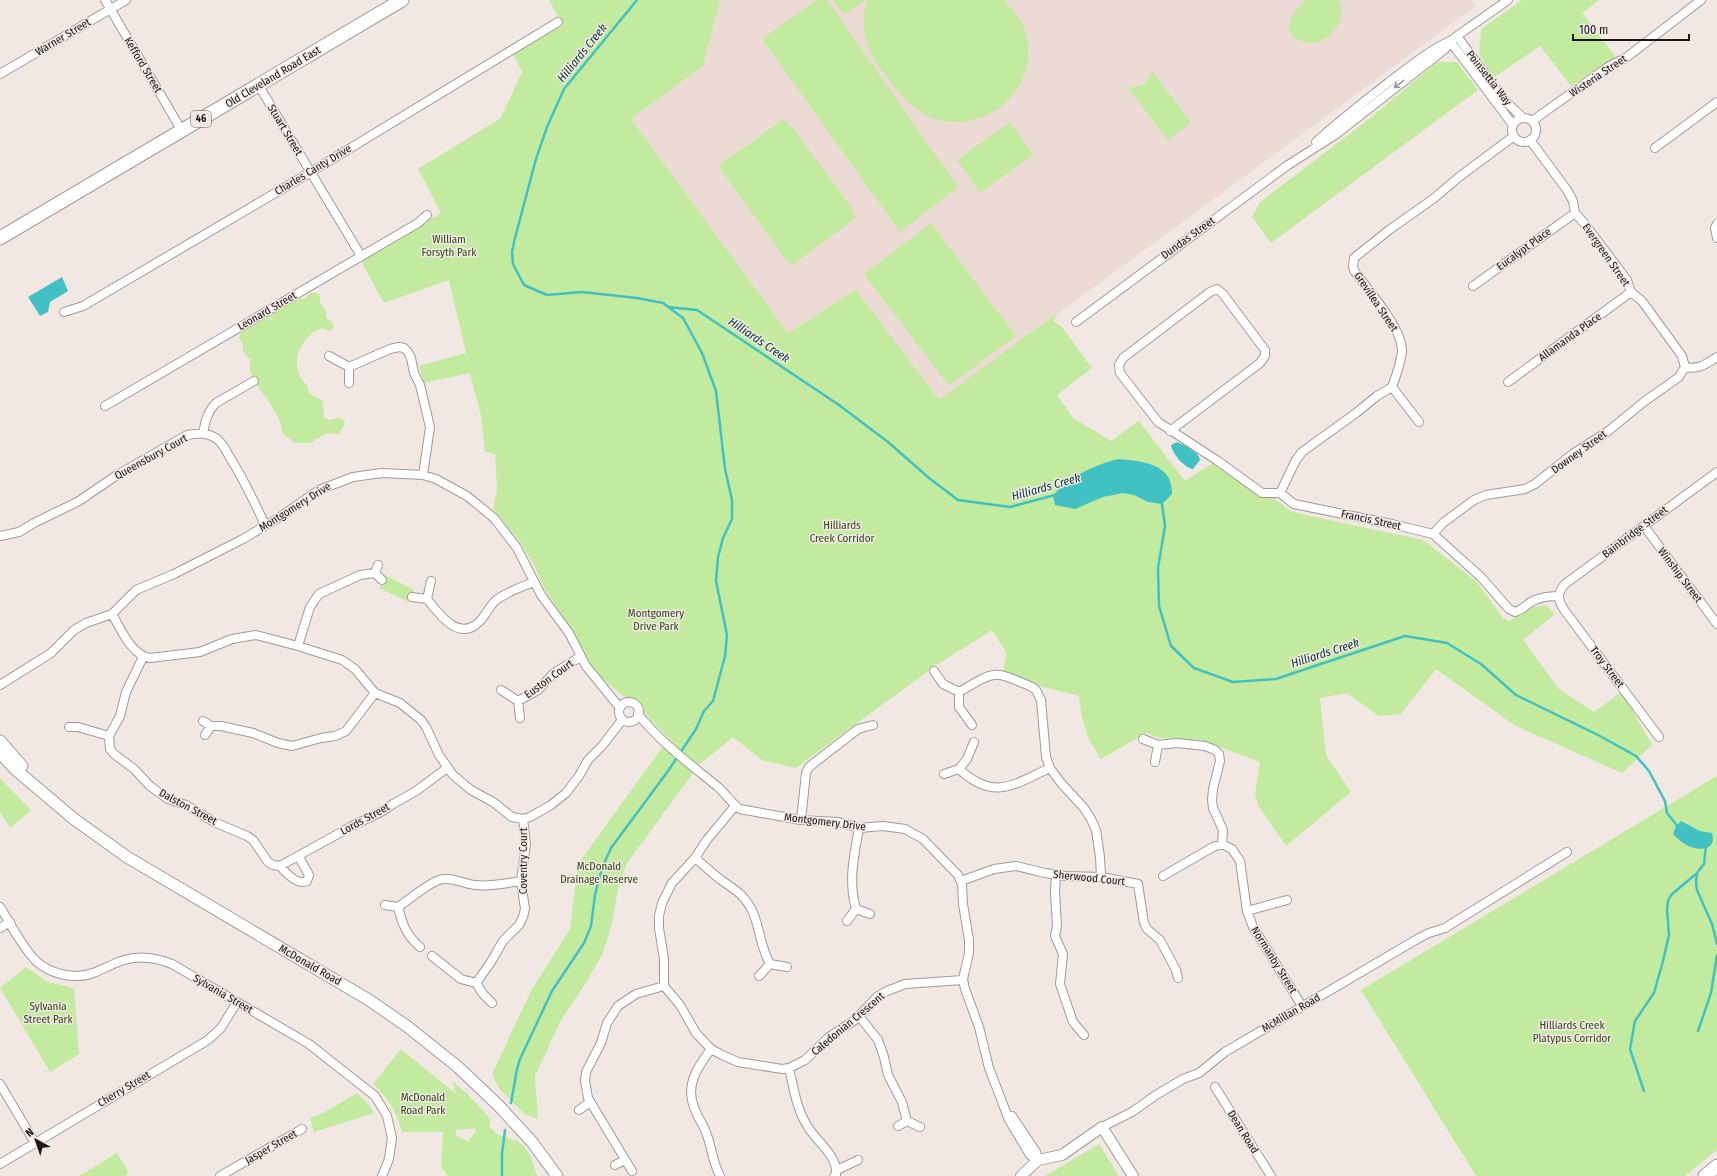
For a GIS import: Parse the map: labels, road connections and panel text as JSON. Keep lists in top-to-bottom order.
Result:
{
  "streets": {
    "main road": ["Old Cleveland Road East", "46", "McDonald Road"],
    "street": [
      "Warner Street",
      "Kefford Street",
      "Wisteria Street",
      "Poinsettia Way",
      "Stuart Street",
      "Charles Canty Drive",
      "Dundas Street",
      "Eucalypt Place",
      "Evergreen Street",
      "Grevillea Street",
      "Leonard Street",
      "Allamanda Place",
      "Downey Street",
      "Queensbury Court",
      "Montgomery Drive",
      "Francis Street",
      "Bainbridge Street",
      "Winship Street",
      "Troy Street",
      "Euston Court",
      "Dalston Street",
      "Lords Street",
      "Coventry Court",
      "Sherwood Court",
      "Normanby Street",
      "Sylvania Street",
      "McMillan Road",
      "Caledonian Crescent",
      "Cherry Street",
      "Dean Road",
      "Jasper Street"
    ]
  },
  "crossings": [
    ["Warner Street", "Kefford Street"],
    ["Kefford Street", "Old Cleveland Road East"],
    ["Wisteria Street", "Poinsettia Way"],
    ["Wisteria Street", "Evergreen Street"],
    ["Wisteria Street", "Grevillea Street"],
    ["Old Cleveland Road East", "Stuart Street"],
    ["Poinsettia Way", "Dundas Street"],
    ["Poinsettia Way", "Evergreen Street"],
    ["Poinsettia Way", "Grevillea Street"],
    ["Stuart Street", "Charles Canty Drive"],
    ["Stuart Street", "Leonard Street"],
    ["Eucalypt Place", "Evergreen Street"],
    ["Evergreen Street", "Grevillea Street"],
    ["Evergreen Street", "Allamanda Place"],
    ["Evergreen Street", "Downey Street"],
    ["Downey Street", "Francis Street"],
    ["Queensbury Court", "Montgomery Drive"],
    ["Montgomery Drive", "Euston Court"],
    ["Montgomery Drive", "Sherwood Court"],
    ["Francis Street", "Bainbridge Street"],
    ["Francis Street", "Troy Street"],
    ["Bainbridge Street", "Winship Street"],
    ["Bainbridge Street", "Troy Street"],
    ["Dalston Street", "Lords Street"],
    ["Normanby Street", "McMillan Road"],
    ["Sylvania Street", "Cherry Street"]
  ],
  "water": ["Hilliards Creek"],
  "parks": [
    "William Forsyth Park",
    "Hilliards Creek Corridor",
    "Montgomery Drive Park",
    "McDonald Drainage Reserve",
    "Sylvania Street Park",
    "Hilliards Creek Platypus Corridor",
    "McDonald Road Park"
  ],
  "scale_bar": "100 m",
  "north": "top left"
}
